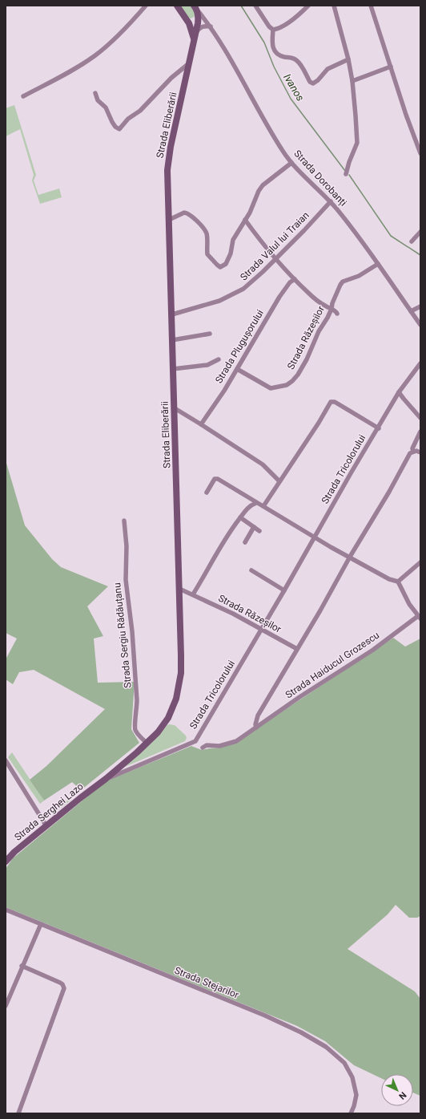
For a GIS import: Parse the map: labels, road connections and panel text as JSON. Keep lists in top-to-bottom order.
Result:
{
  "streets": {
    "street": [
      "Strada Eliberării",
      "Strada Dorobanți",
      "Strada Valul lui Traian",
      "Strada Răzeșilor",
      "Strada Plugușorului",
      "Strada Tricolorului",
      "Strada Sergiu Rădăuțanu",
      "Strada Haiducul Grozescu",
      "Strada Serghei Lazo",
      "Strada Stejarilor"
    ]
  },
  "crossings": [
    ["Strada Eliberării", "Strada Dorobanți"],
    ["Strada Eliberării", "Strada Valul lui Traian"],
    ["Strada Eliberării", "Strada Răzeșilor"],
    ["Strada Eliberării", "Strada Tricolorului"],
    ["Strada Eliberării", "Strada Sergiu Rădăuțanu"],
    ["Strada Eliberării", "Strada Serghei Lazo"],
    ["Strada Dorobanți", "Strada Valul lui Traian"],
    ["Strada Dorobanți", "Strada Răzeșilor"],
    ["Strada Răzeșilor", "Strada Plugușorului"],
    ["Strada Răzeșilor", "Strada Tricolorului"],
    ["Strada Răzeșilor", "Strada Haiducul Grozescu"],
    ["Strada Tricolorului", "Strada Serghei Lazo"]
  ],
  "water": ["Ivanos"],
  "north": "bottom right"
}
